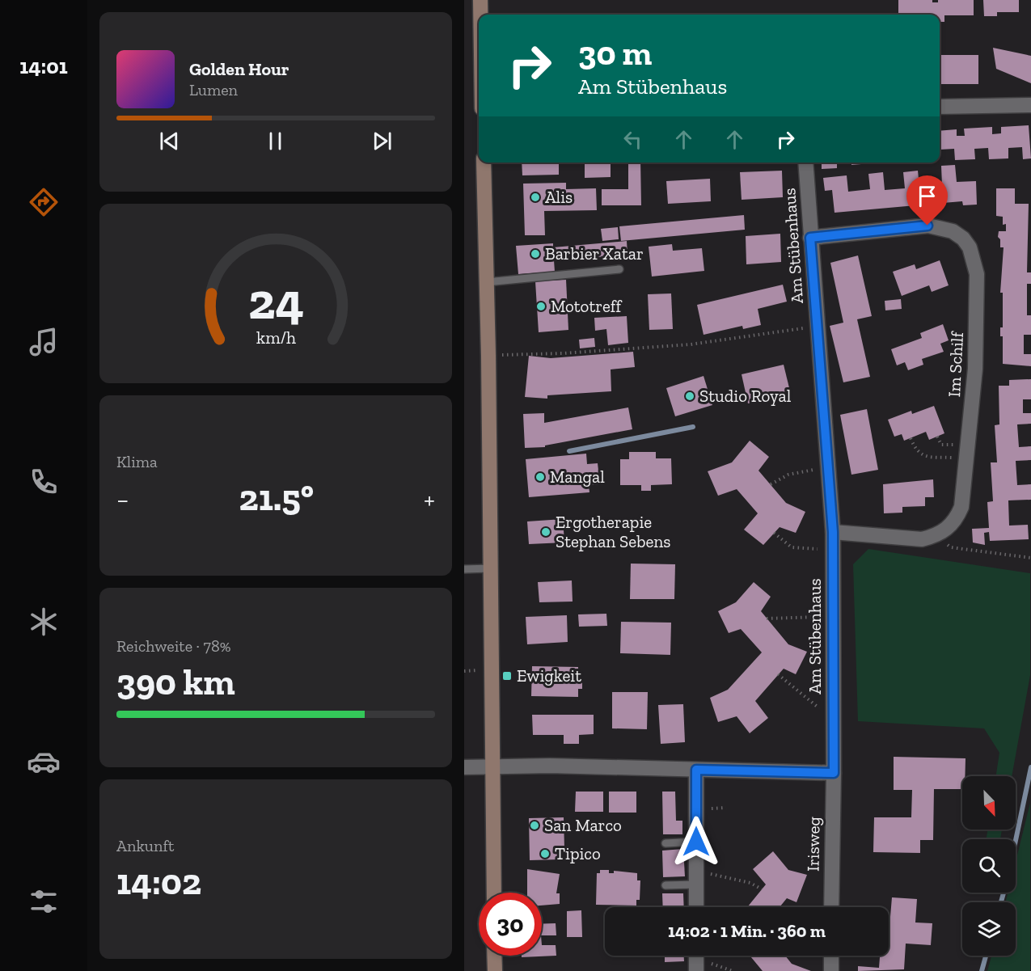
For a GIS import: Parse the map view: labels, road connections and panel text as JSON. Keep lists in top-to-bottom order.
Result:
{
  "streets": {
    "street": ["Am Stübenhaus", "Im Schilf", "Irisweg"]
  },
  "crossings": [
    ["Am Stübenhaus", "Im Schilf"],
    ["Am Stübenhaus", "Irisweg"]
  ],
  "places": {
    "other": [
      "Alis",
      "Barbier Xatar",
      "Mototreff",
      "Studio Royal",
      "Mangal",
      "Ergotherapie Stephan Sebens",
      "San Marco",
      "Tipico"
    ],
    "transit": ["Ewigkeit"]
  },
  "north": "bottom right",
  "page": {
    "tabs": "14:01",
    "turn": ["30 m", "Am Stübenhaus"],
    "song": ["Golden Hour", "Lumen"],
    "tile": [
      "Klima",
      ["Reichweite · 78%", "390 km"],
      ["Ankunft", "14:02"]
    ],
    "heat": ["−", "21.5°", "+"],
    "limit": "30",
    "trip": "14:02 · 1 Min. · 360 m",
    "gauge": ["24", "km/h"]
  }
}
